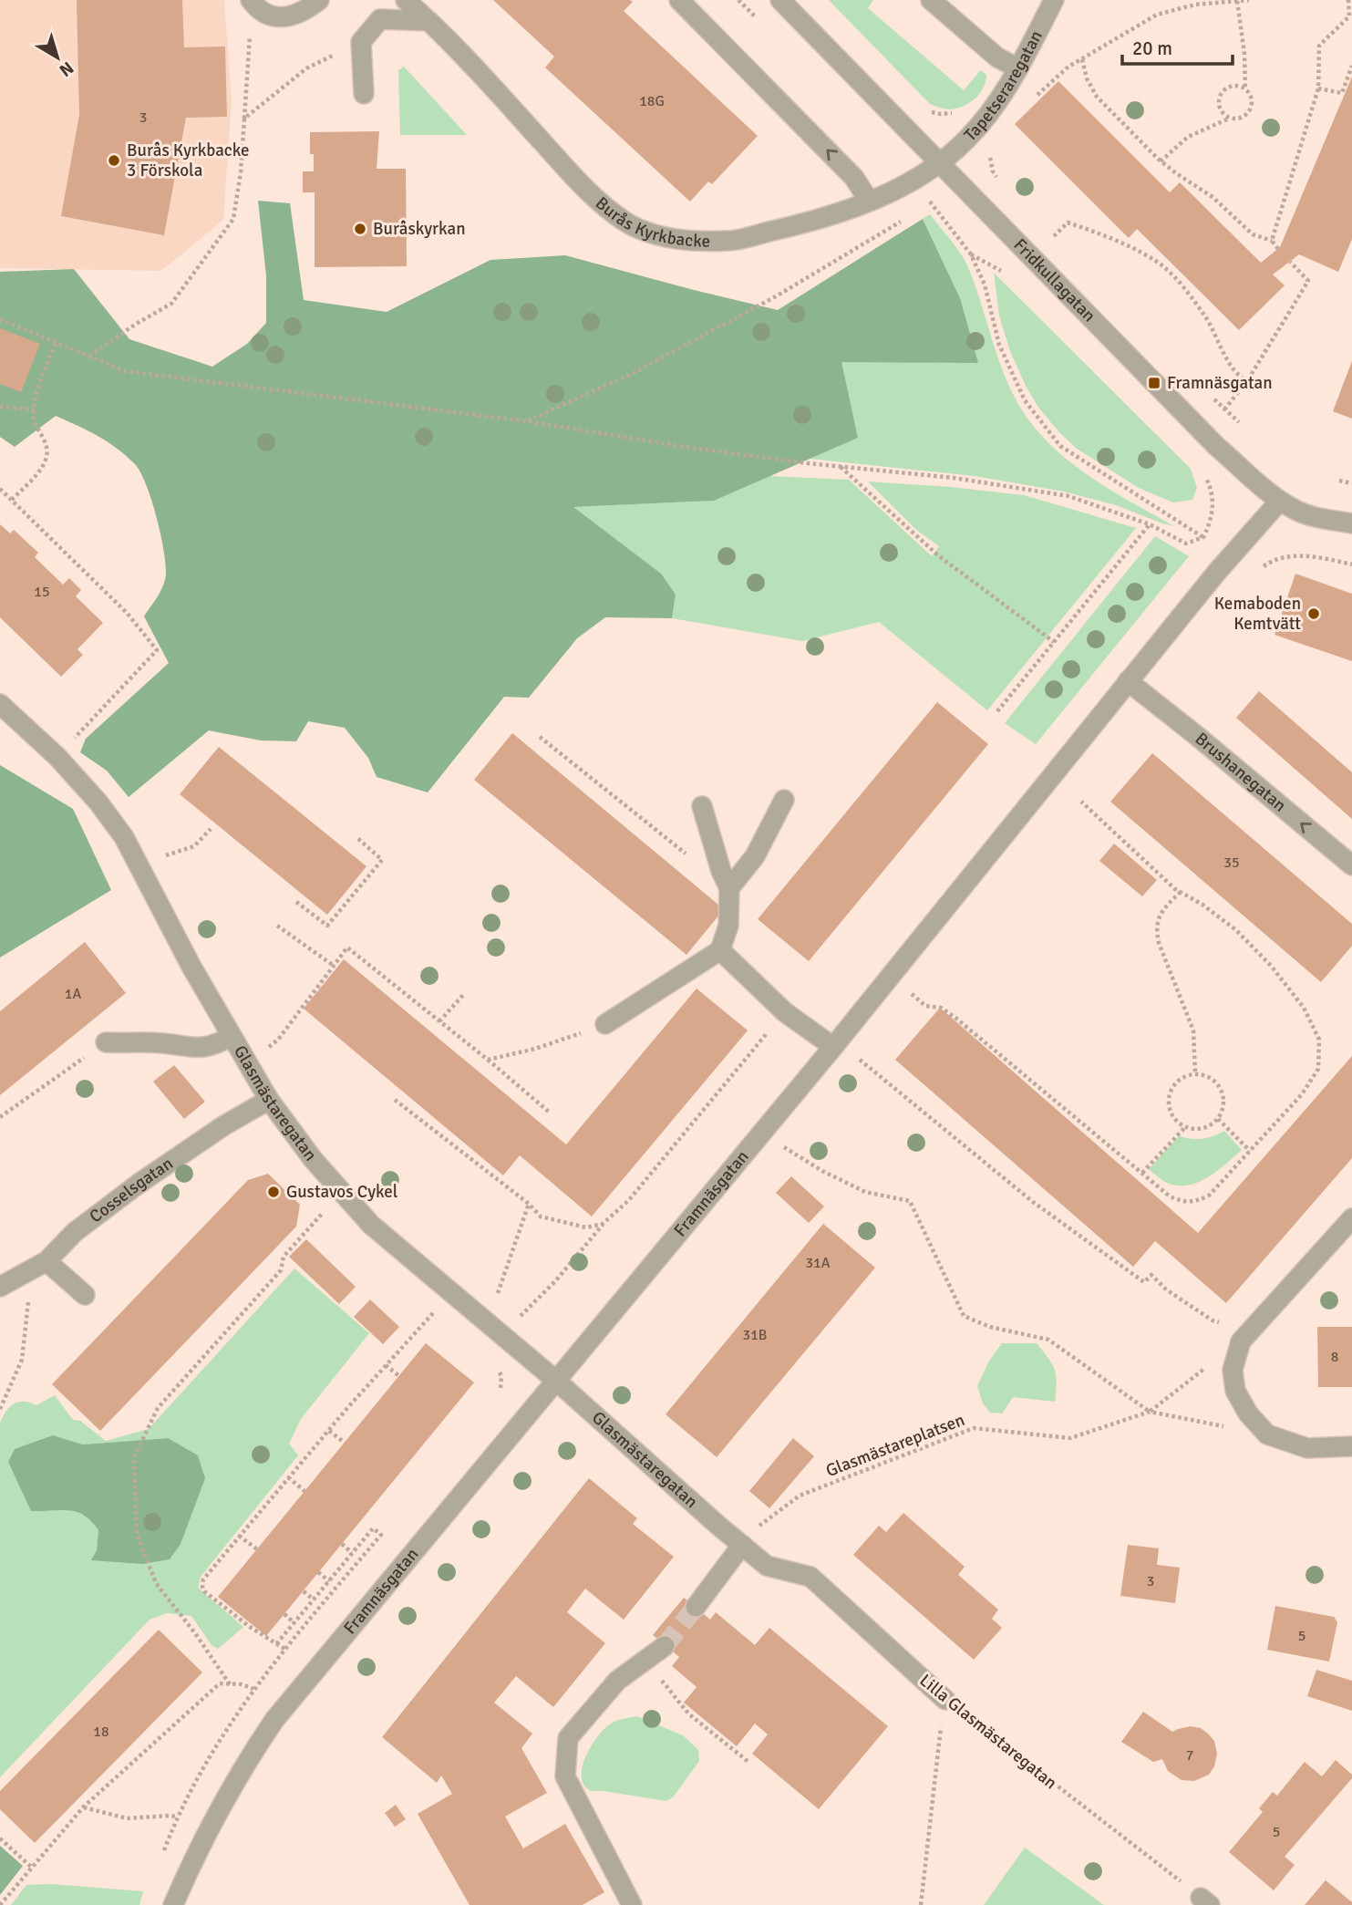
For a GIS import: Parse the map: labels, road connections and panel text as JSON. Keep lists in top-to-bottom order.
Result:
{
  "streets": {
    "street": [
      "Tapetseraregatan",
      "Burås Kyrkbacke",
      "Fridkullagatan",
      "Brushanegatan",
      "Glasmästaregatan",
      "Cosselsgatan",
      "Framnäsgatan",
      "Lilla Glasmästaregatan"
    ],
    "path": ["Glasmästareplatsen"]
  },
  "crossings": [
    ["Tapetseraregatan", "Burås Kyrkbacke"],
    ["Tapetseraregatan", "Fridkullagatan"],
    ["Burås Kyrkbacke", "Fridkullagatan"],
    ["Fridkullagatan", "Framnäsgatan"],
    ["Brushanegatan", "Framnäsgatan"],
    ["Glasmästaregatan", "Cosselsgatan"],
    ["Glasmästaregatan", "Framnäsgatan"],
    ["Glasmästaregatan", "Glasmästareplatsen"],
    ["Glasmästaregatan", "Lilla Glasmästaregatan"]
  ],
  "one_way": ["Brushanegatan"],
  "places": {
    "other": [
      "Burås Kyrkbacke 3 Förskola",
      "Buråskyrkan",
      "Kemaboden Kemtvätt",
      "Gustavos Cykel"
    ],
    "transit": ["Framnäsgatan"]
  },
  "house_numbers": [
    "18G",
    "3",
    "15",
    "35",
    "1A",
    "31A",
    "31B",
    "8",
    "3",
    "5",
    "18",
    "7",
    "5"
  ],
  "scale_bar": "20 m",
  "north": "bottom right"
}
